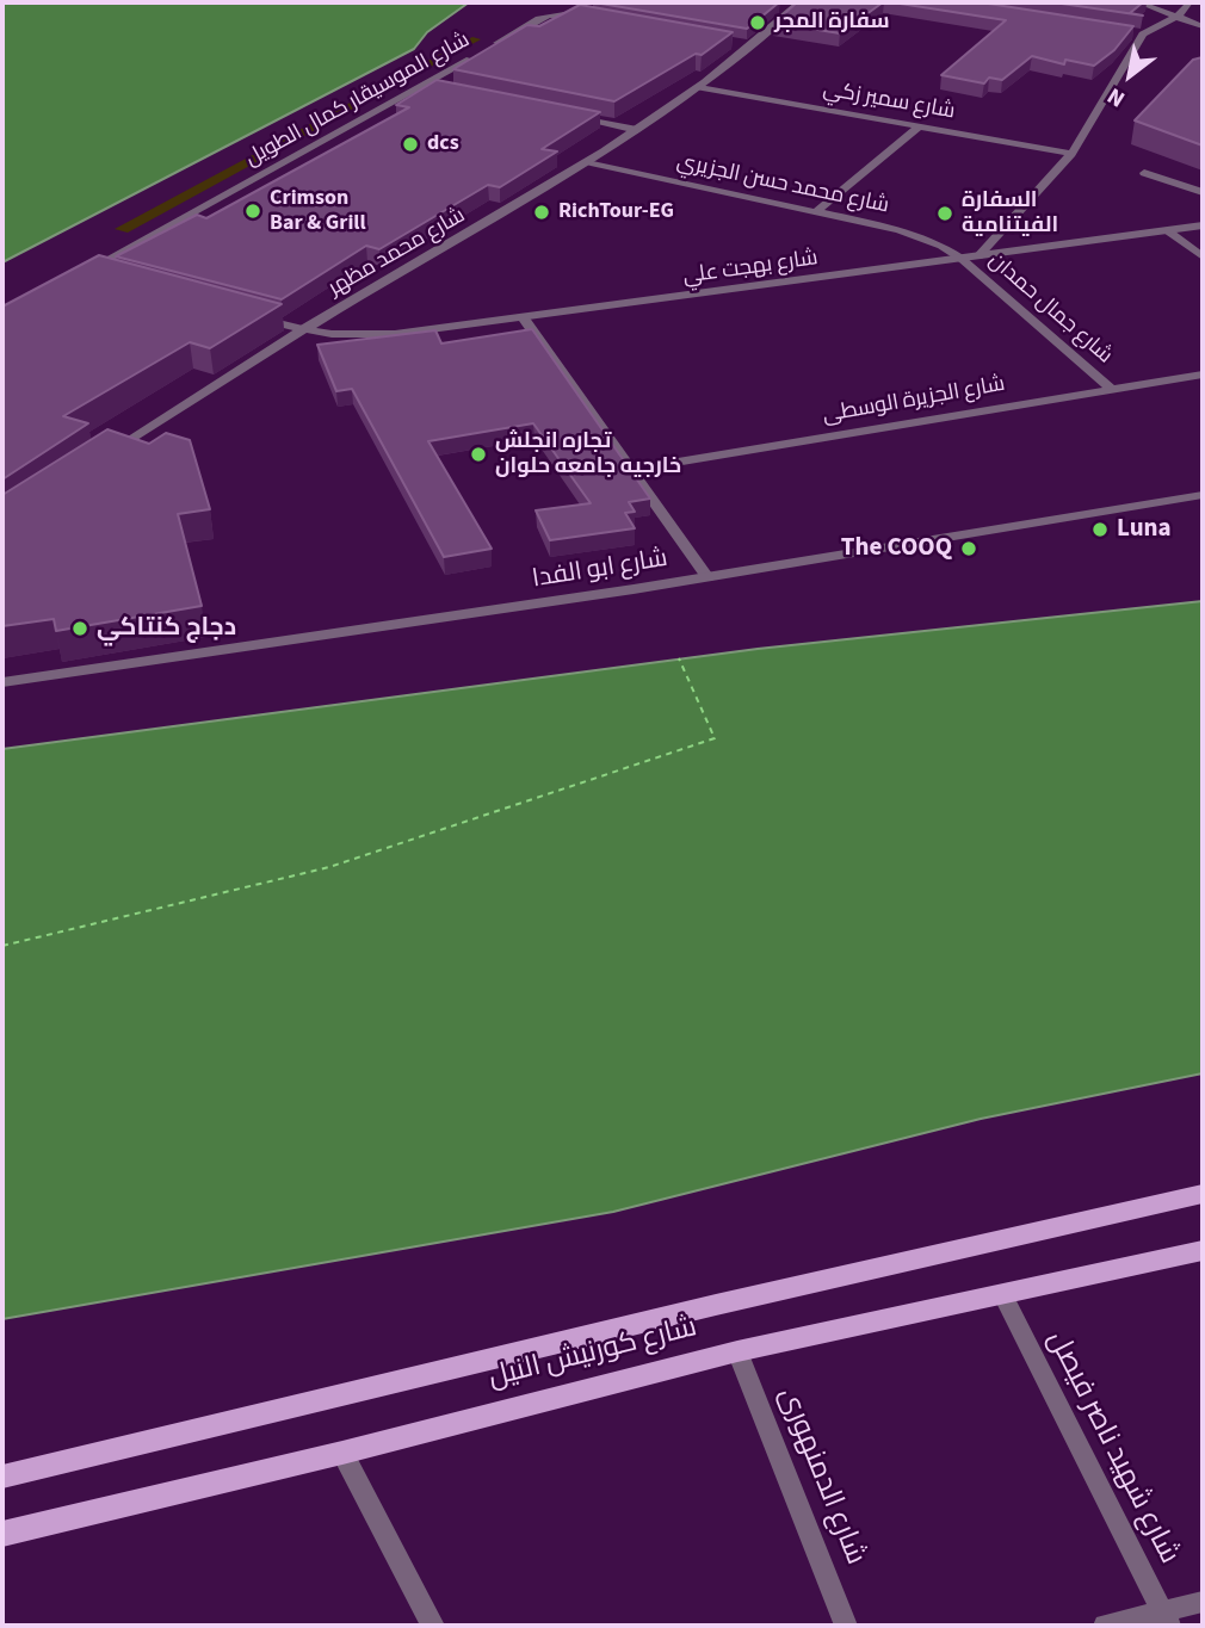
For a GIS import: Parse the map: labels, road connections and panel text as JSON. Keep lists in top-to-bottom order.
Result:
{
  "streets": {
    "main road": ["شارع كورنيش النيل"],
    "street": [
      "شارع الموسيقار كمال الطويل",
      "شارع سمير زكي",
      "شارع محمد حسن الجزيري",
      "شارع محمد مظهر",
      "شارع بهجت علي",
      "شارع جمال حمدان",
      "شارع الجزيرة الوسطى",
      "شارع ابو الفدا",
      "شارع شهيد ناصر فيصل",
      "شارع الدمنهورى"
    ]
  },
  "crossings": [
    ["شارع سمير زكي", "شارع محمد مظهر"],
    ["شارع محمد حسن الجزيري", "شارع محمد مظهر"],
    ["شارع محمد حسن الجزيري", "شارع بهجت علي"],
    ["شارع محمد حسن الجزيري", "شارع جمال حمدان"],
    ["شارع محمد مظهر", "شارع بهجت علي"],
    ["شارع بهجت علي", "شارع جمال حمدان"],
    ["شارع جمال حمدان", "شارع الجزيرة الوسطى"],
    ["شارع كورنيش النيل", "شارع شهيد ناصر فيصل"],
    ["شارع كورنيش النيل", "شارع الدمنهورى"]
  ],
  "places": [
    "سفارة المجر",
    "dcs",
    "Crimson Bar & Grill",
    "RichTour-EG",
    "السفارة الفيتنامية",
    "تجاره انجلش خارجيه جامعه حلوان",
    "Luna",
    "The COOQ",
    "دجاج كنتاكي"
  ],
  "north": "bottom left"
}
